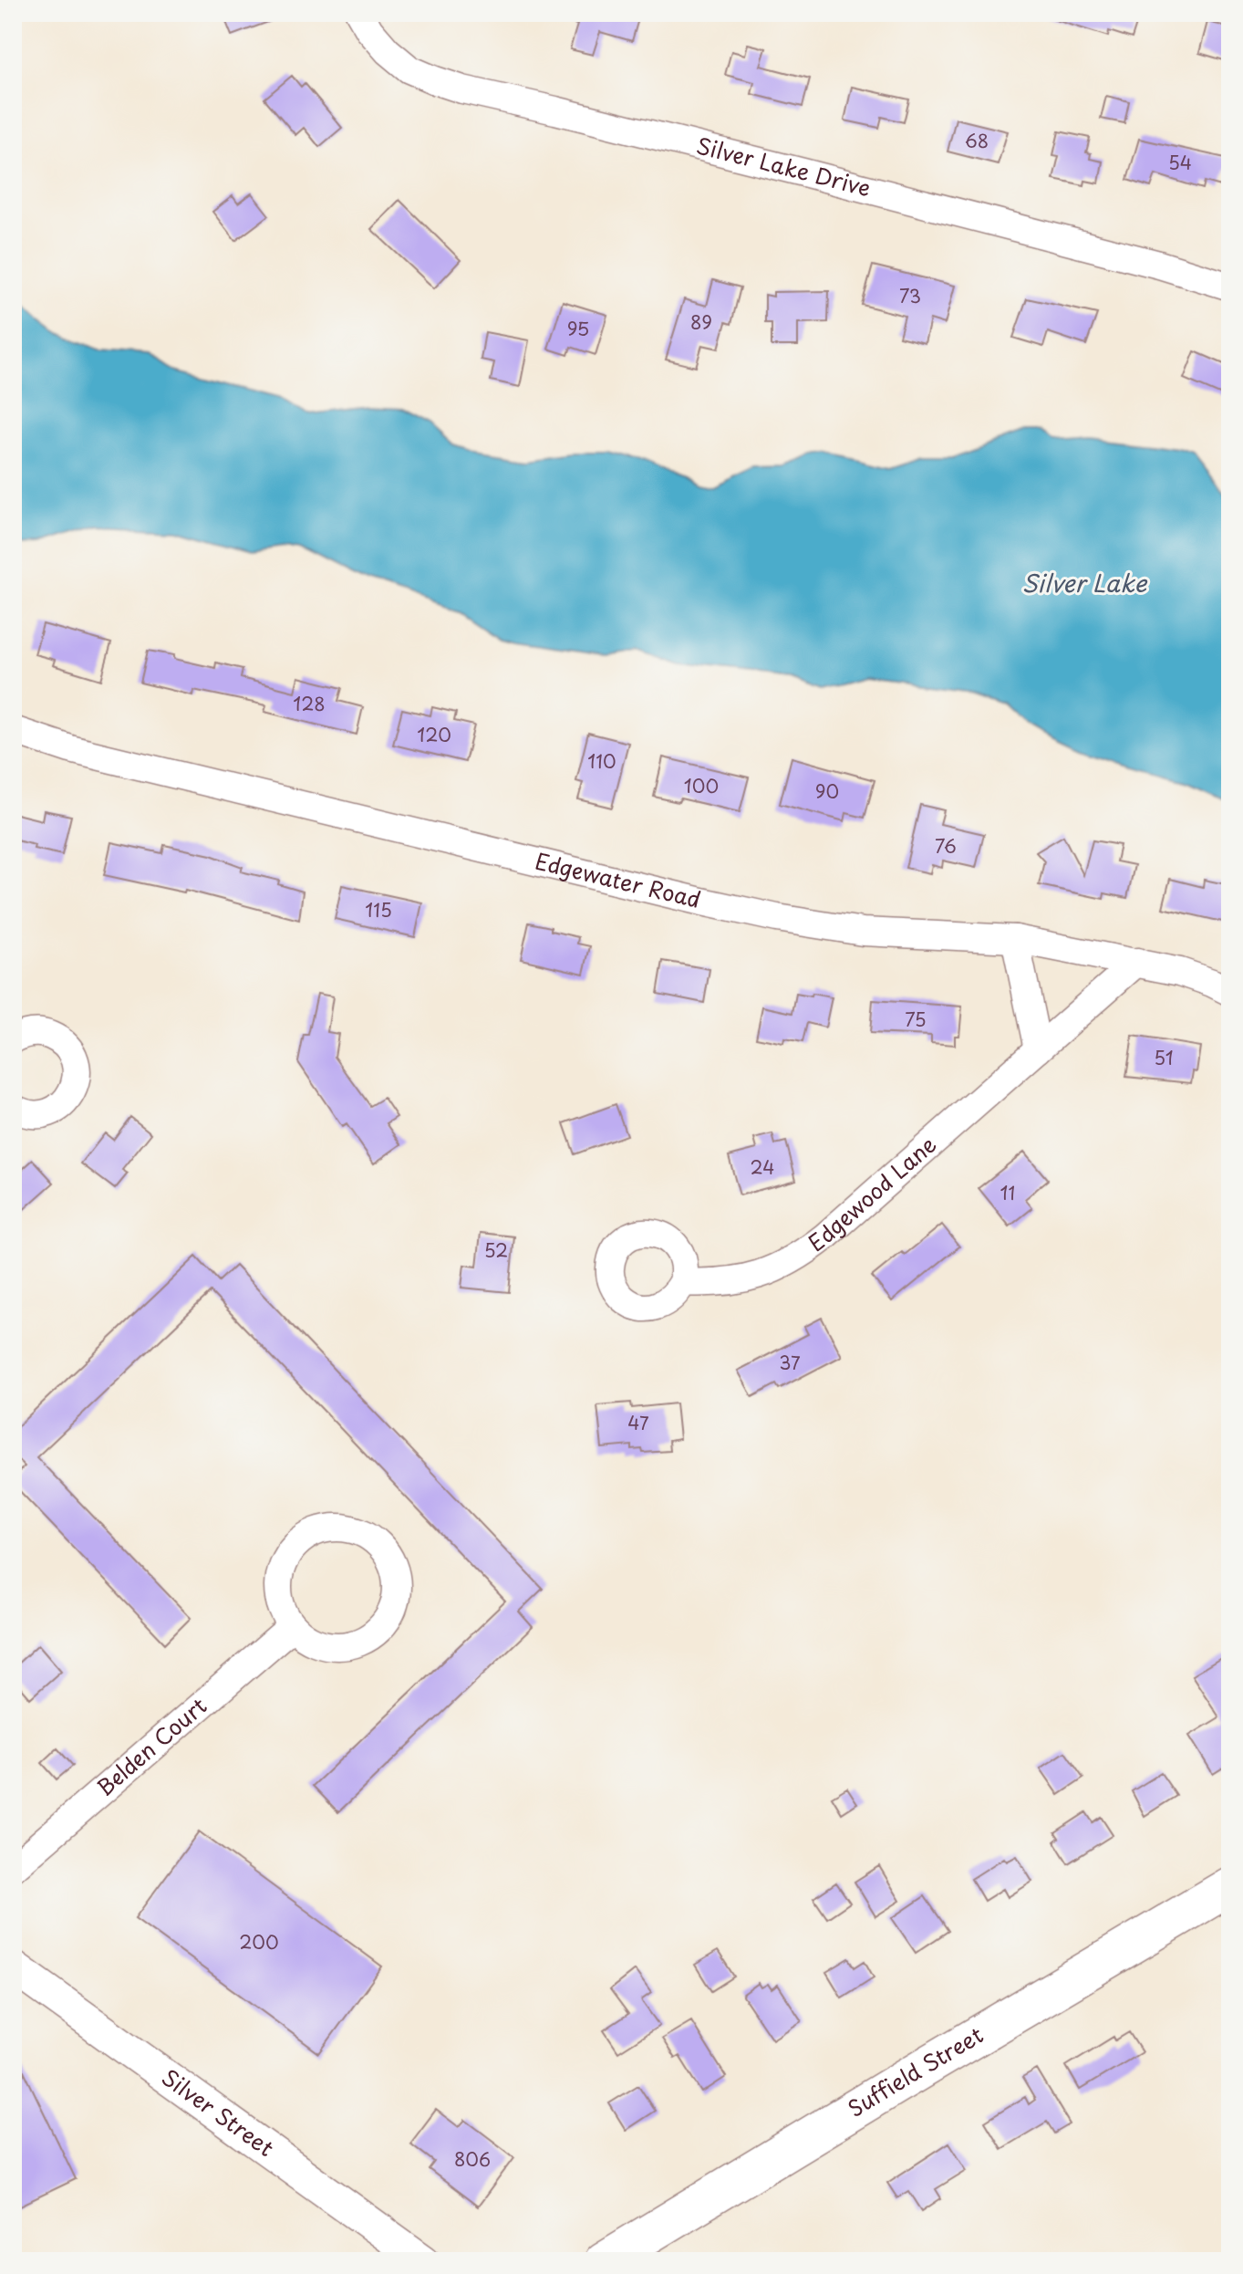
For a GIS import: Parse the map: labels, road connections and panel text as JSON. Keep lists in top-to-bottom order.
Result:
{
  "streets": {
    "main road": ["Suffield Street"],
    "street": [
      "Silver Lake Drive",
      "Edgewater Road",
      "Edgewood Lane",
      "Belden Court",
      "Silver Street"
    ]
  },
  "crossings": [
    ["Edgewater Road", "Edgewood Lane"]
  ],
  "water": ["Silver Lake"],
  "house_numbers": [
    "68",
    "54",
    "73",
    "89",
    "95",
    "128",
    "120",
    "110",
    "100",
    "90",
    "76",
    "115",
    "75",
    "51",
    "24",
    "11",
    "52",
    "37",
    "47",
    "200",
    "806"
  ]
}
